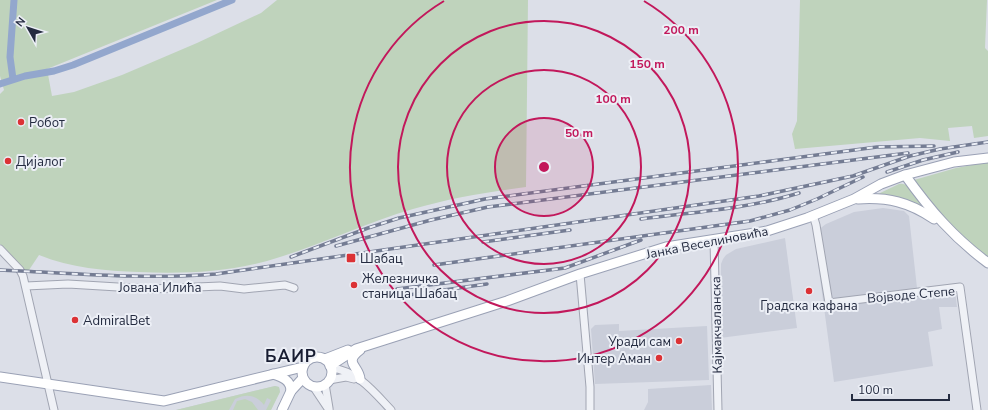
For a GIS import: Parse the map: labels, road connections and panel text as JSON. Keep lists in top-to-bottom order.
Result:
{
  "streets": {
    "main road": ["Јанка Веселиновића"],
    "street": ["Јована Илића", "Војводе Степе", "Кајмакчаланска"]
  },
  "crossings": [
    ["Јанка Веселиновића", "Војводе Степе"],
    ["Јанка Веселиновића", "Кајмакчаланска"]
  ],
  "districts": ["БАИР"],
  "places": {
    "other": [
      "Робот",
      "Дијалог",
      "Железничка станица Шабац",
      "Градска кафана",
      "AdmiralBet",
      "Уради сам",
      "Интер Аман"
    ],
    "transit": ["Шабац"]
  },
  "scale_bar": "100 m",
  "north": "top left",
  "rings": [
    "200 m",
    "150 m",
    "100 m",
    "50 m"
  ]
}
